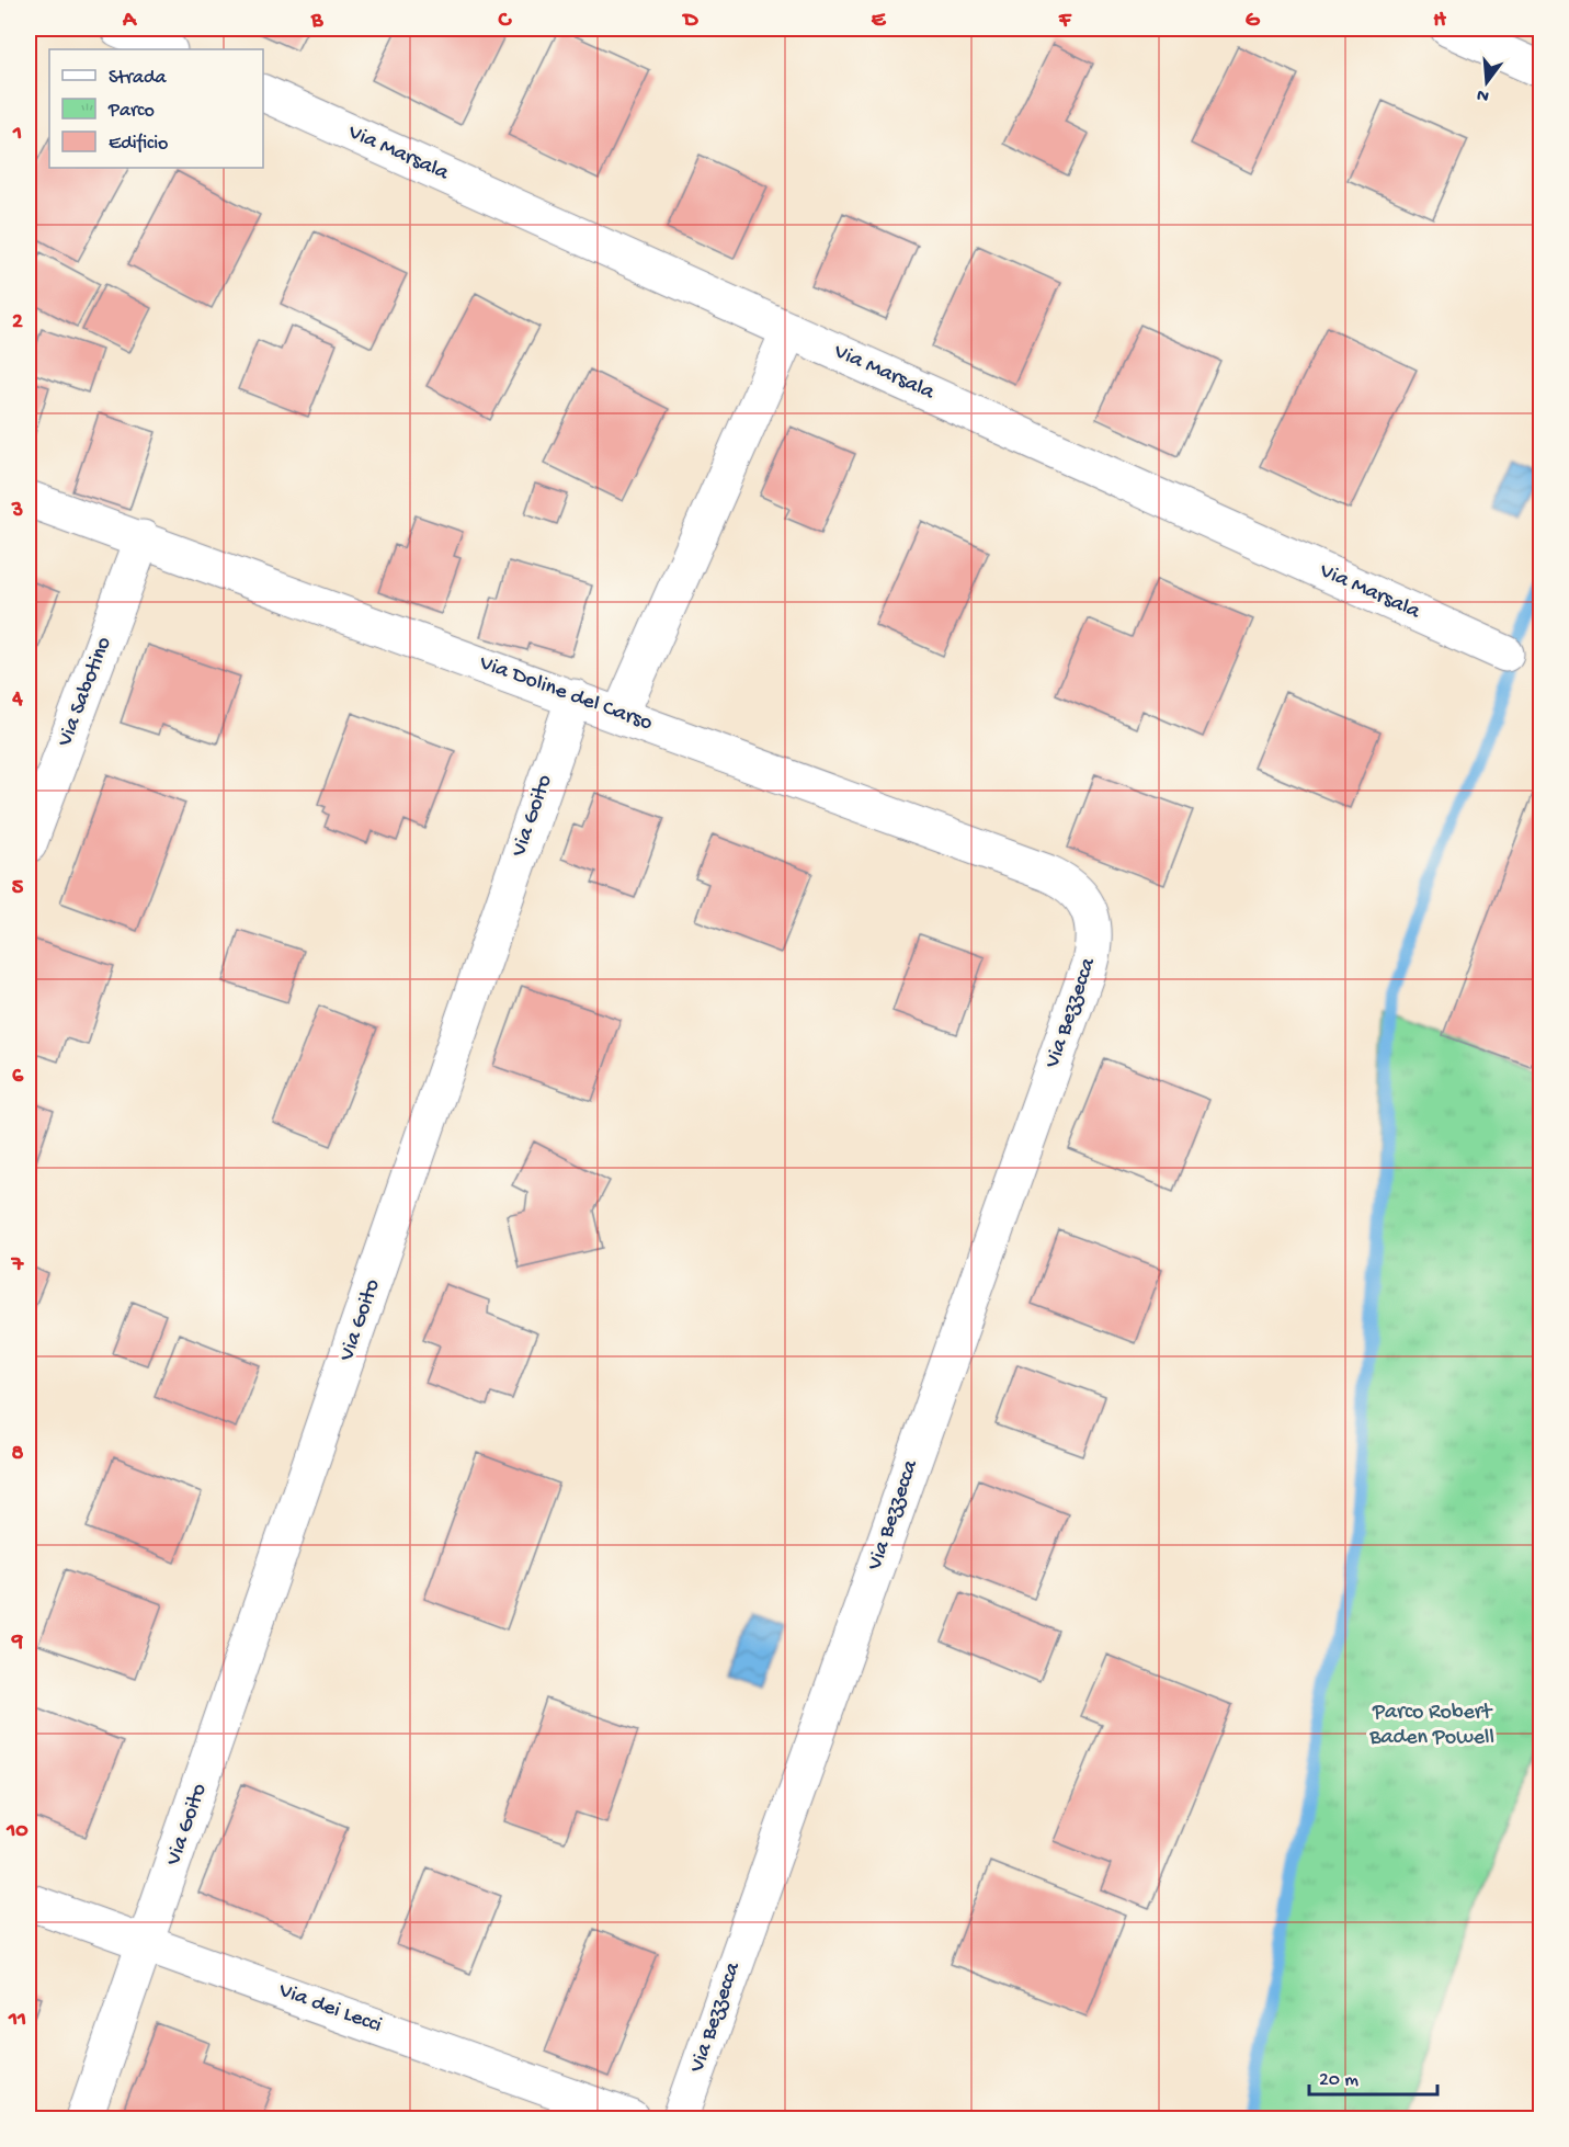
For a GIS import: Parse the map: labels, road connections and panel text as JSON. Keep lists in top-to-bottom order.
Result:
{
  "streets": {
    "street": [
      "Via Marsala",
      "Via Sabotino",
      "Via Doline del Carso",
      "Via Goito",
      "Via Bezzecca",
      "Via dei Lecci"
    ]
  },
  "crossings": [
    ["Via Sabotino", "Via Doline del Carso"],
    ["Via Doline del Carso", "Via Goito"],
    ["Via Doline del Carso", "Via Bezzecca"],
    ["Via Goito", "Via dei Lecci"]
  ],
  "parks": ["Parco Robert Baden Powell"],
  "legend": ["Strada", "Parco", "Edificio"],
  "scale_bar": "20 m",
  "north": "bottom",
  "grid": {
    "columns": [
      "A",
      "B",
      "C",
      "D",
      "E",
      "F",
      "G",
      "H"
    ],
    "rows": [
      "1",
      "2",
      "3",
      "4",
      "5",
      "6",
      "7",
      "8",
      "9",
      "10",
      "11"
    ]
  }
}
